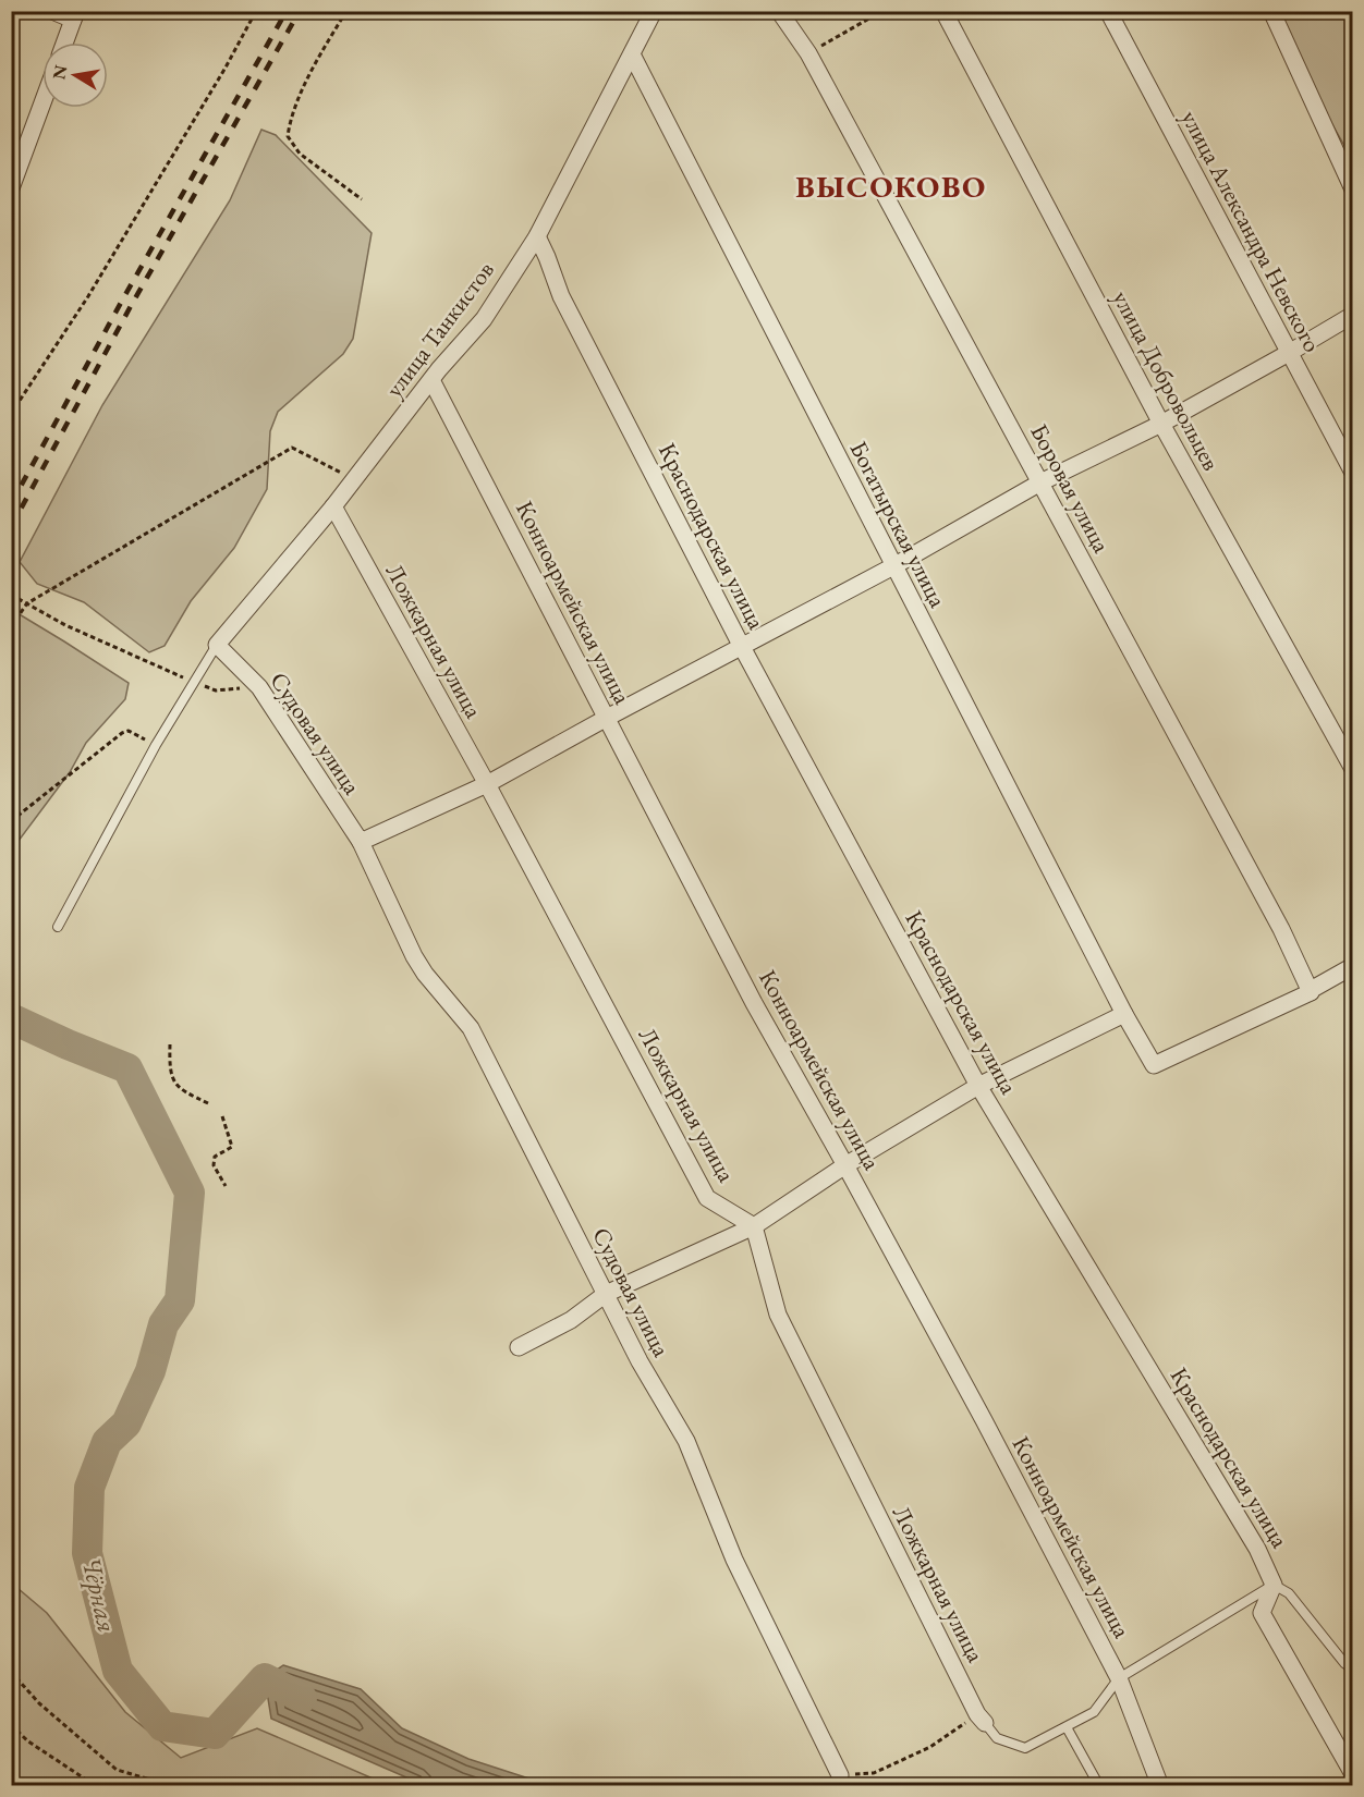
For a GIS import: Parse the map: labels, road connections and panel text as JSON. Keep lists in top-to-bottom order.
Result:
{
  "streets": {
    "street": [
      "улица Александра Невского",
      "улица Танкистов",
      "улица Добровольцев",
      "Боровая улица",
      "Богатырская улица",
      "Краснодарская улица",
      "Конноармейская улица",
      "Ложкарная улица",
      "Судовая улица"
    ]
  },
  "crossings": [
    ["улица Танкистов", "Богатырская улица"],
    ["улица Танкистов", "Краснодарская улица"],
    ["улица Танкистов", "Конноармейская улица"],
    ["улица Танкистов", "Ложкарная улица"],
    ["улица Танкистов", "Судовая улица"],
    ["Боровая улица", "Богатырская улица"]
  ],
  "districts": ["ВЫСОКОВО"],
  "water": ["Чёрная"],
  "north": "left"
}
